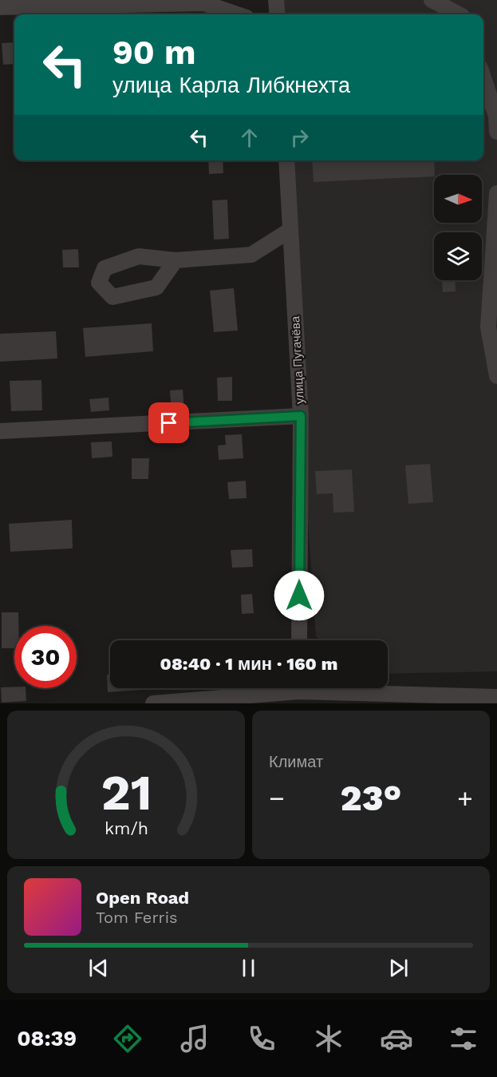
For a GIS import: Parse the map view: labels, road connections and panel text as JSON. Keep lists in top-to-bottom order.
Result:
{
  "streets": {
    "street": ["улица Пугачёва"]
  },
  "north": "right",
  "page": {
    "turn": ["90 m", "улица Карла Либкнехта"],
    "limit": "30",
    "trip": "08:40 · 1 мин · 160 m",
    "tile": "Климат",
    "heat": ["−", "23°", "+"],
    "song": ["Open Road", "Tom Ferris"],
    "tabs": "08:39",
    "gauge": ["21", "km/h"]
  }
}
